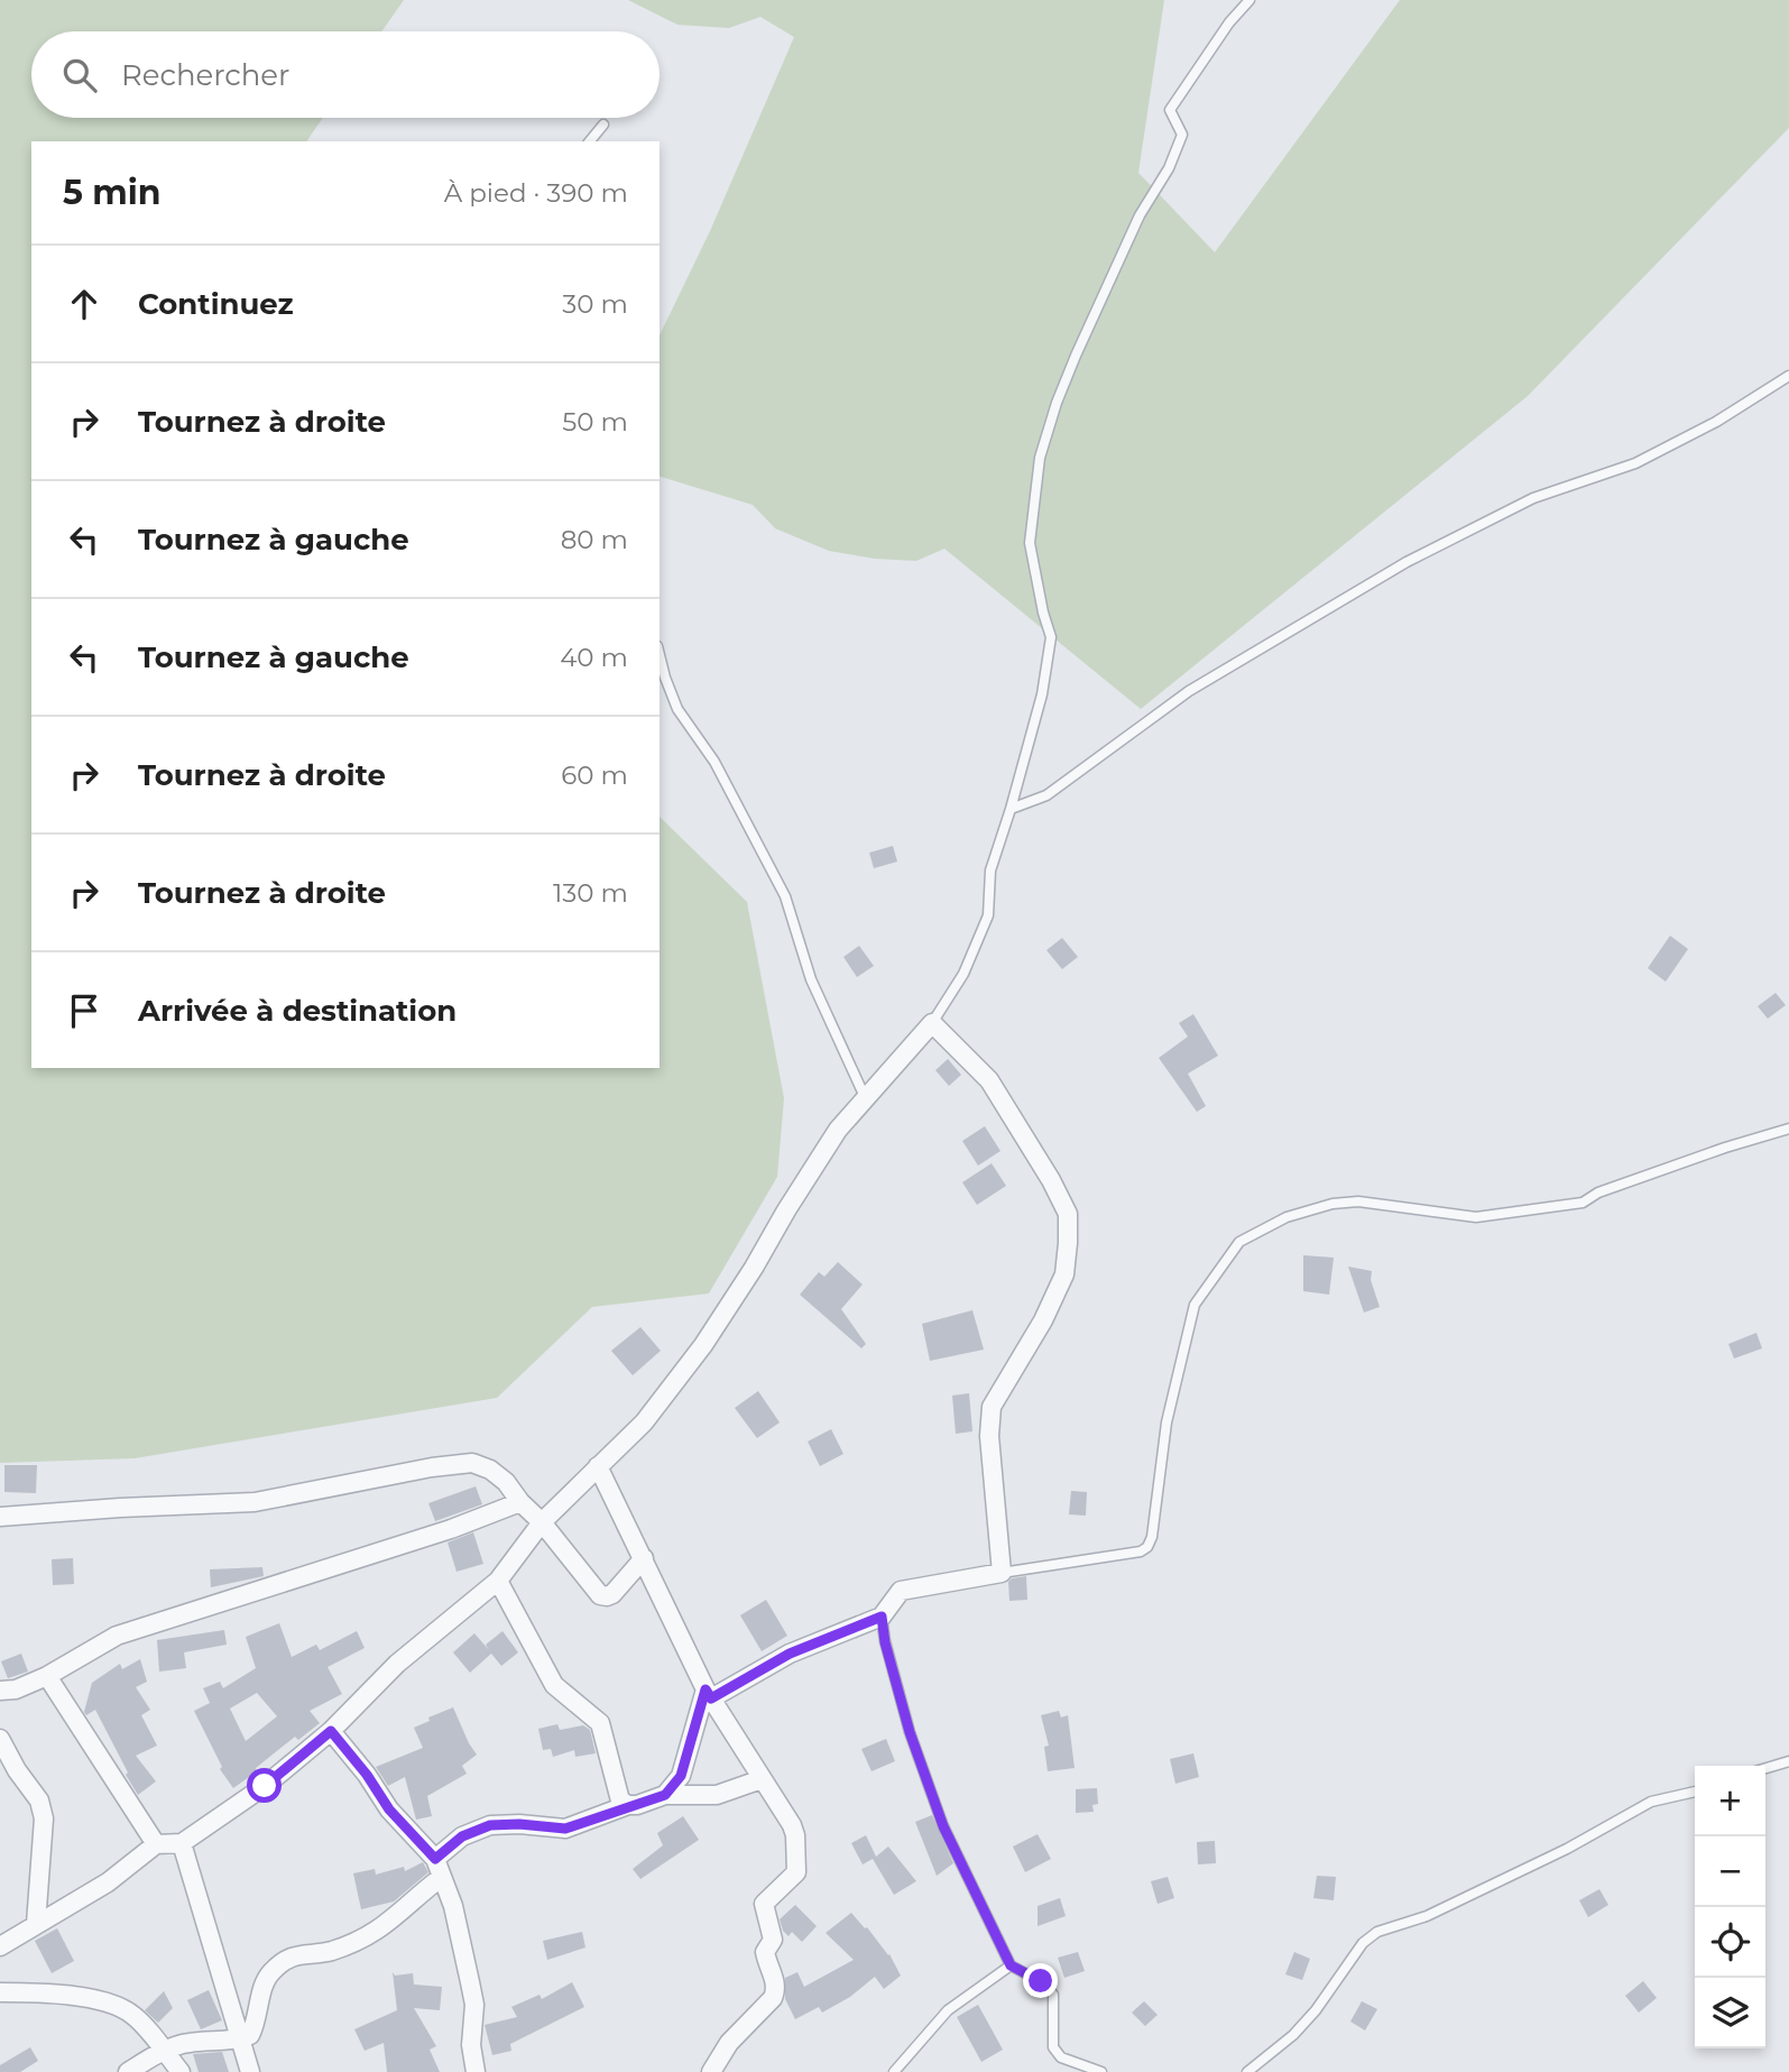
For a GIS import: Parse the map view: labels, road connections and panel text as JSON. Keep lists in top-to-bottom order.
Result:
{
  "page": {
    "search": "Rechercher",
    "heading": ["5 min", "À pied · 390 m"],
    "list": [
      ["Continuez", "30 m"],
      ["Tournez à droite", "50 m"],
      ["Tournez à gauche", "80 m"],
      ["Tournez à gauche", "40 m"],
      ["Tournez à droite", "60 m"],
      ["Tournez à droite", "130 m"],
      "Arrivée à destination"
    ],
    "map_buttons": ["+", "−"]
  }
}
